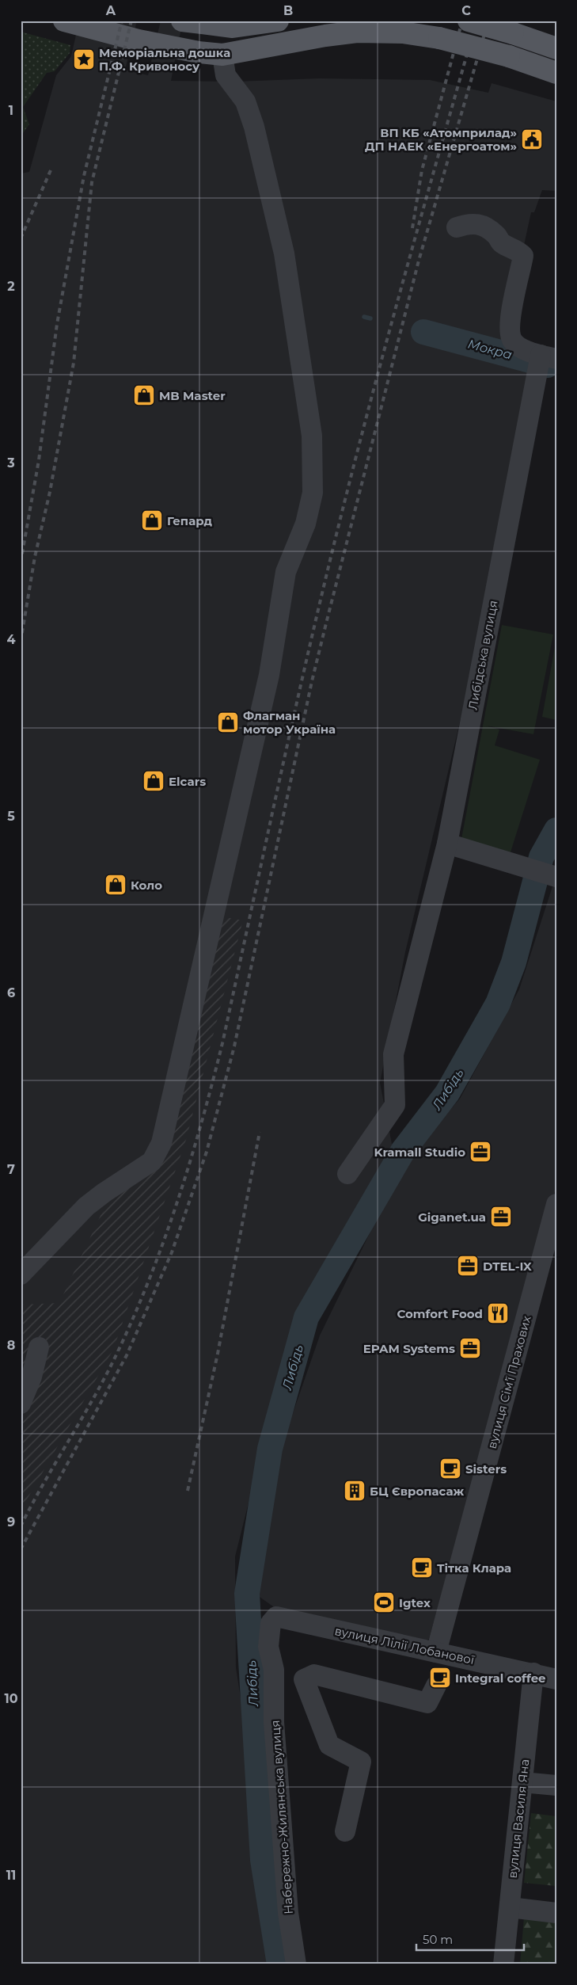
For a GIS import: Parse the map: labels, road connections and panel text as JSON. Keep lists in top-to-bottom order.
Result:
{
  "streets": {
    "street": [
      "Либідська вулиця",
      "вулиця Сімʼї Прахових",
      "вулиця Лілії Лобанової",
      "Набережно-Жилянська вулиця",
      "вулиця Василя Яна"
    ]
  },
  "crossings": [
    ["вулиця Сімʼї Прахових", "вулиця Лілії Лобанової"],
    ["вулиця Лілії Лобанової", "Набережно-Жилянська вулиця"],
    ["вулиця Лілії Лобанової", "вулиця Василя Яна"]
  ],
  "water": ["Мокра", "Либідь"],
  "places": {
    "place": ["Меморіальна дошка П.Ф. Кривоносу"],
    "public building": ["ВП КБ «Атомприлад» ДП НАЕК «Енергоатом»"],
    "shop": [
      "MB Master",
      "Гепард",
      "Флагман мотор Україна",
      "Elcars",
      "Коло"
    ],
    "office": [
      "Kramall Studio",
      "Giganet.ua",
      "DTEL-IX",
      "EPAM Systems"
    ],
    "restaurant": ["Comfort Food"],
    "cafe": ["Sisters", "Тітка Клара", "Integral coffee"],
    "building": ["БЦ Європасаж"],
    "sports": ["Igtex"]
  },
  "scale_bar": "50 m",
  "grid": {
    "columns": ["A", "B", "C"],
    "rows": [
      "1",
      "2",
      "3",
      "4",
      "5",
      "6",
      "7",
      "8",
      "9",
      "10",
      "11"
    ]
  }
}
